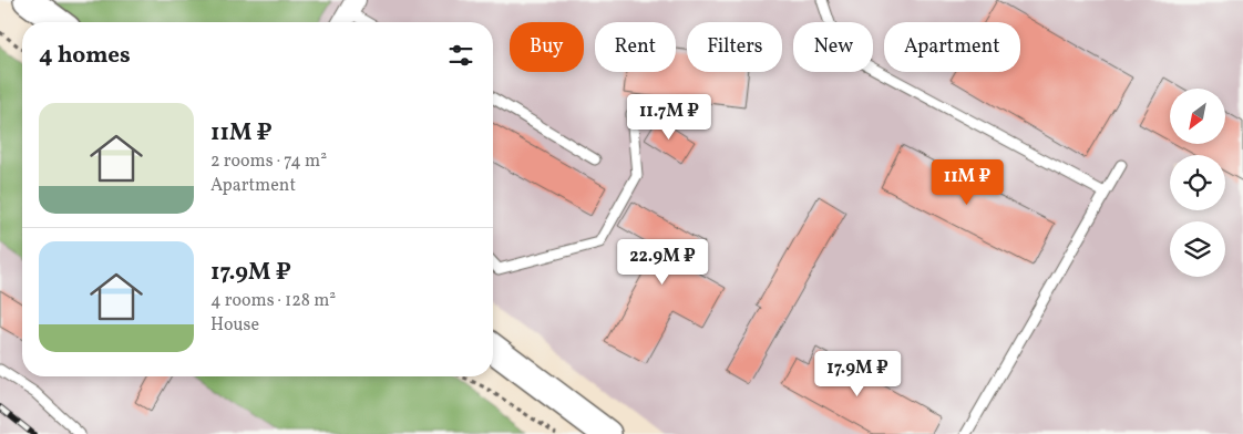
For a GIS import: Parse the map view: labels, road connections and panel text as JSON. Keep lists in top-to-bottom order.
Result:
{
  "north": "bottom left",
  "page": {
    "chip": [
      "Buy",
      "Rent",
      "Filters",
      "New",
      "Apartment"
    ],
    "heading": "4 homes",
    "list": [
      {
        "name": "11M ₽",
        "note": "2 rooms · 74 m² · Apartment"
      },
      {
        "name": "17.9M ₽",
        "note": "4 rooms · 128 m² · House"
      }
    ],
    "price": [
      "11.7M ₽",
      "11M ₽",
      "22.9M ₽",
      "17.9M ₽"
    ]
  }
}
